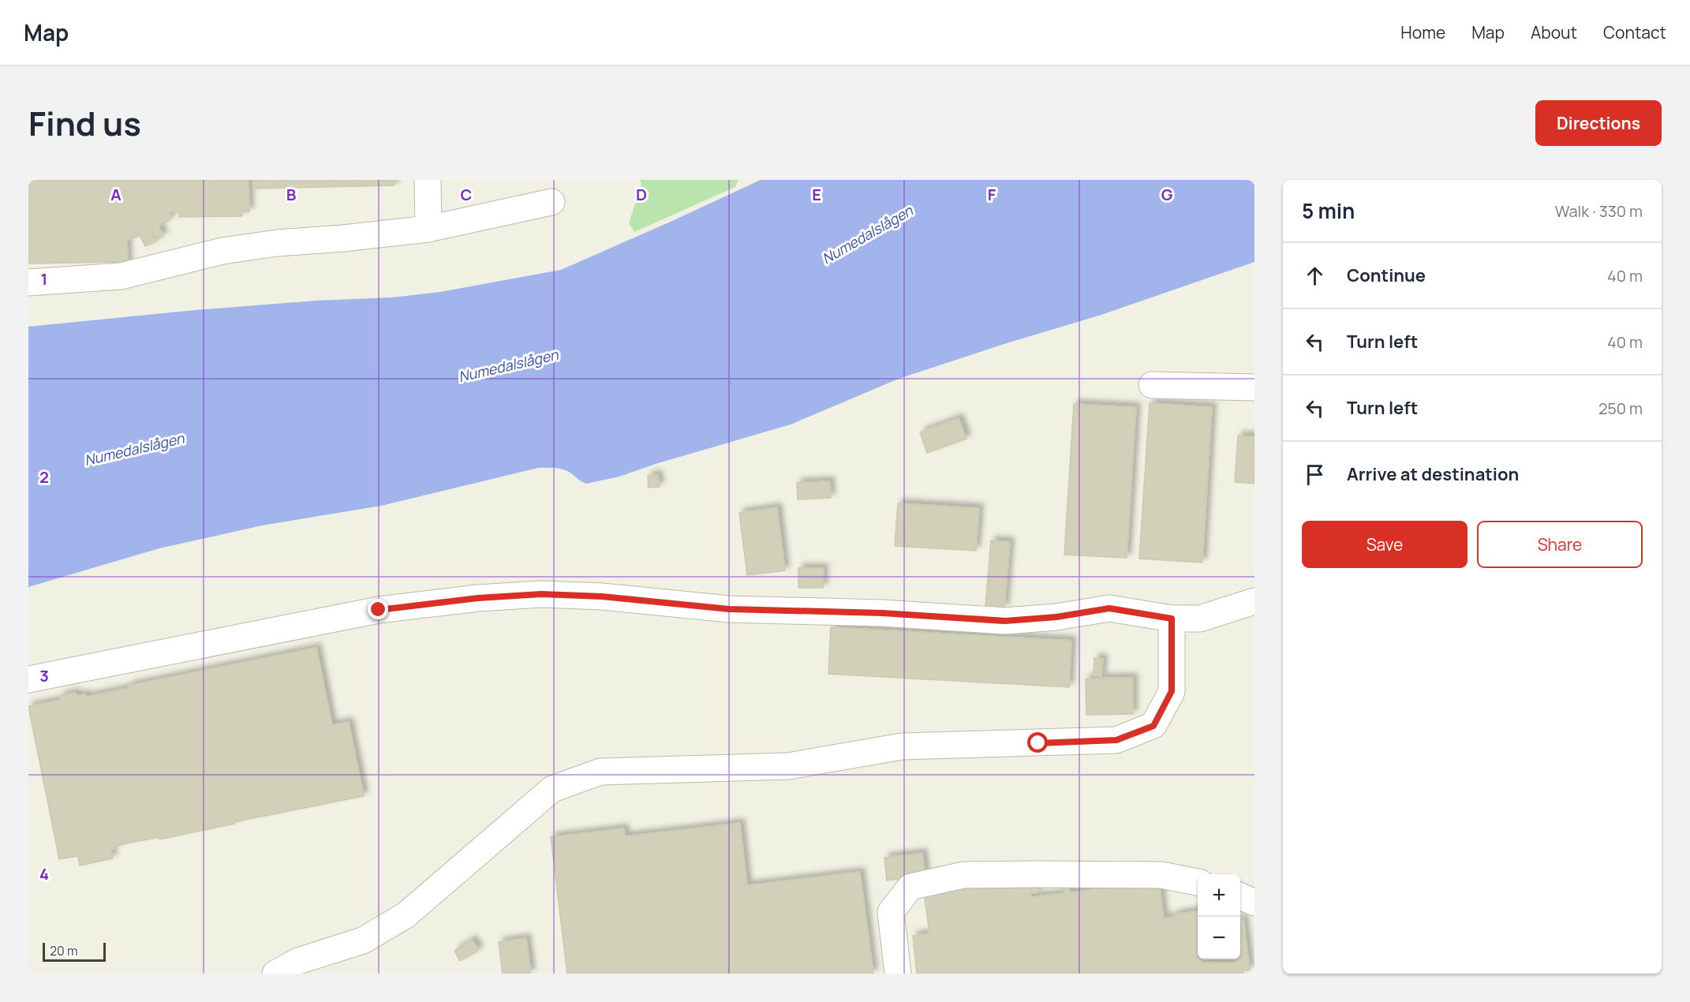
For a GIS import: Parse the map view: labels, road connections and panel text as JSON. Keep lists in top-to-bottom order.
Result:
{
  "water": ["Numedalslågen"],
  "scale_bar": "20 m",
  "page": {
    "header": "Map",
    "nav": [
      "Home",
      "Map",
      "About",
      "Contact"
    ],
    "title": "Find us",
    "buttons": [
      "Directions",
      ["Save", "Share"]
    ],
    "heading": ["5 min", "Walk · 330 m"],
    "list": [
      ["Continue", "40 m"],
      ["Turn left", "40 m"],
      ["Turn left", "250 m"],
      "Arrive at destination"
    ],
    "map_buttons": ["+", "−"],
    "scale": "20 m"
  },
  "grid": {
    "columns": [
      "A",
      "B",
      "C",
      "D",
      "E",
      "F",
      "G"
    ],
    "rows": [
      "1",
      "2",
      "3",
      "4"
    ]
  }
}
